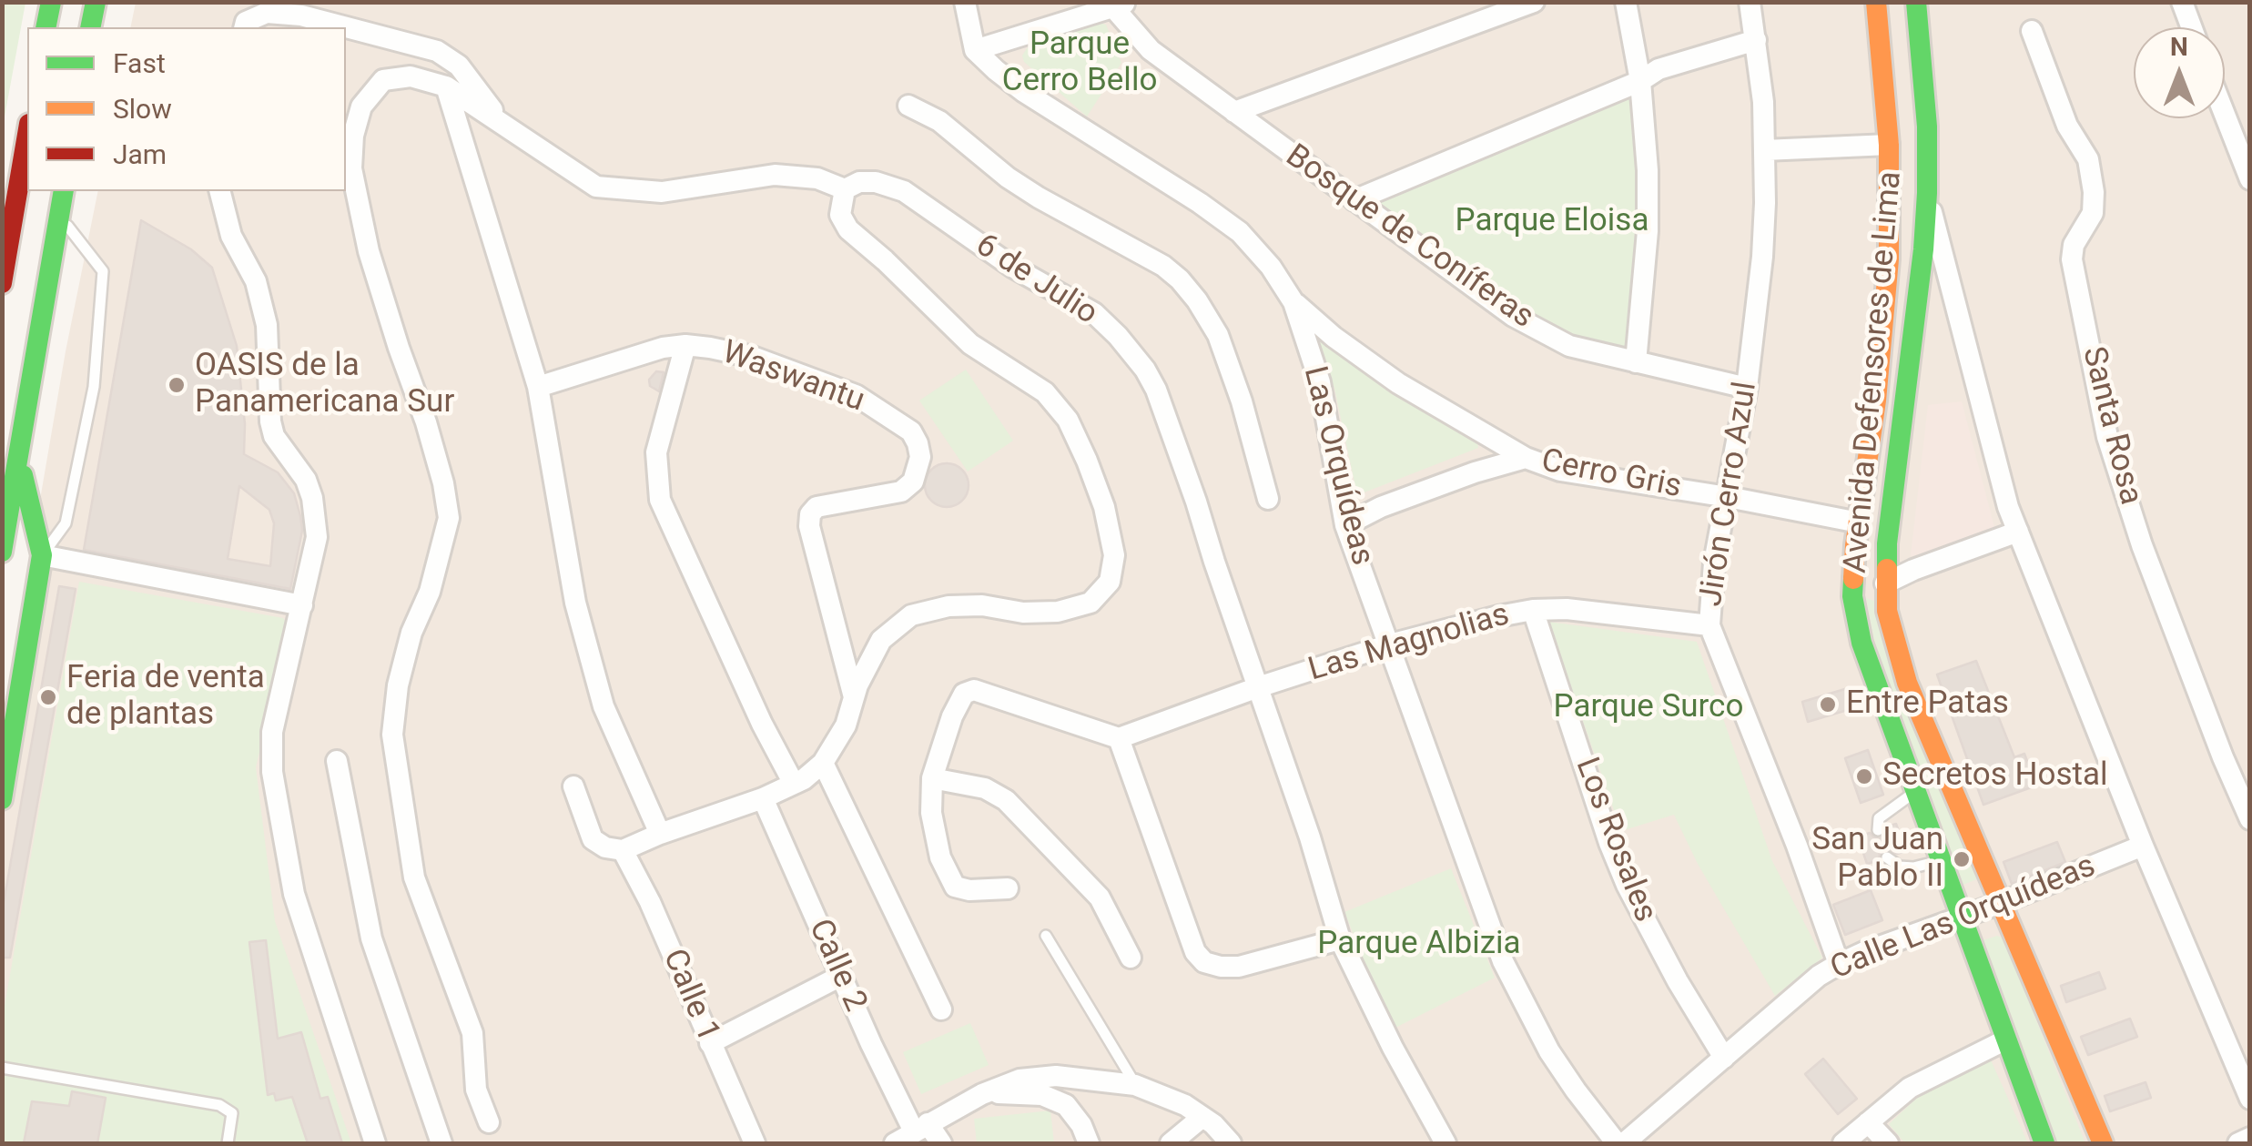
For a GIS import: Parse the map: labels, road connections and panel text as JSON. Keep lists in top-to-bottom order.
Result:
{
  "streets": {
    "main road": ["Avenida Defensores de Lima"],
    "street": [
      "Bosque de Coníferas",
      "6 de Julio",
      "Waswantu",
      "Santa Rosa",
      "Las Orquídeas",
      "Cerro Gris",
      "Jirón Cerro Azul",
      "Las Magnolias",
      "Los Rosales",
      "Calle Las Orquídeas",
      "Calle 2",
      "Calle 1"
    ]
  },
  "crossings": [
    ["Bosque de Coníferas", "Jirón Cerro Azul"],
    ["6 de Julio", "Las Magnolias"],
    ["Avenida Defensores de Lima", "Cerro Gris"],
    ["Avenida Defensores de Lima", "Calle Las Orquídeas"],
    ["Las Orquídeas", "Cerro Gris"],
    ["Las Orquídeas", "Las Magnolias"],
    ["Las Orquídeas", "Calle Las Orquídeas"],
    ["Cerro Gris", "Jirón Cerro Azul"],
    ["Jirón Cerro Azul", "Las Magnolias"],
    ["Jirón Cerro Azul", "Calle Las Orquídeas"],
    ["Las Magnolias", "Los Rosales"],
    ["Los Rosales", "Calle Las Orquídeas"]
  ],
  "parks": [
    "Parque Cerro Bello",
    "Parque Eloisa",
    "Parque Surco",
    "Parque Albizia"
  ],
  "places": [
    "OASIS de la Panamericana Sur",
    "Feria de venta de plantas",
    "Entre Patas",
    "Secretos Hostal",
    "San Juan Pablo II"
  ],
  "legend": ["Fast", "Slow", "Jam"],
  "north": "top"
}
